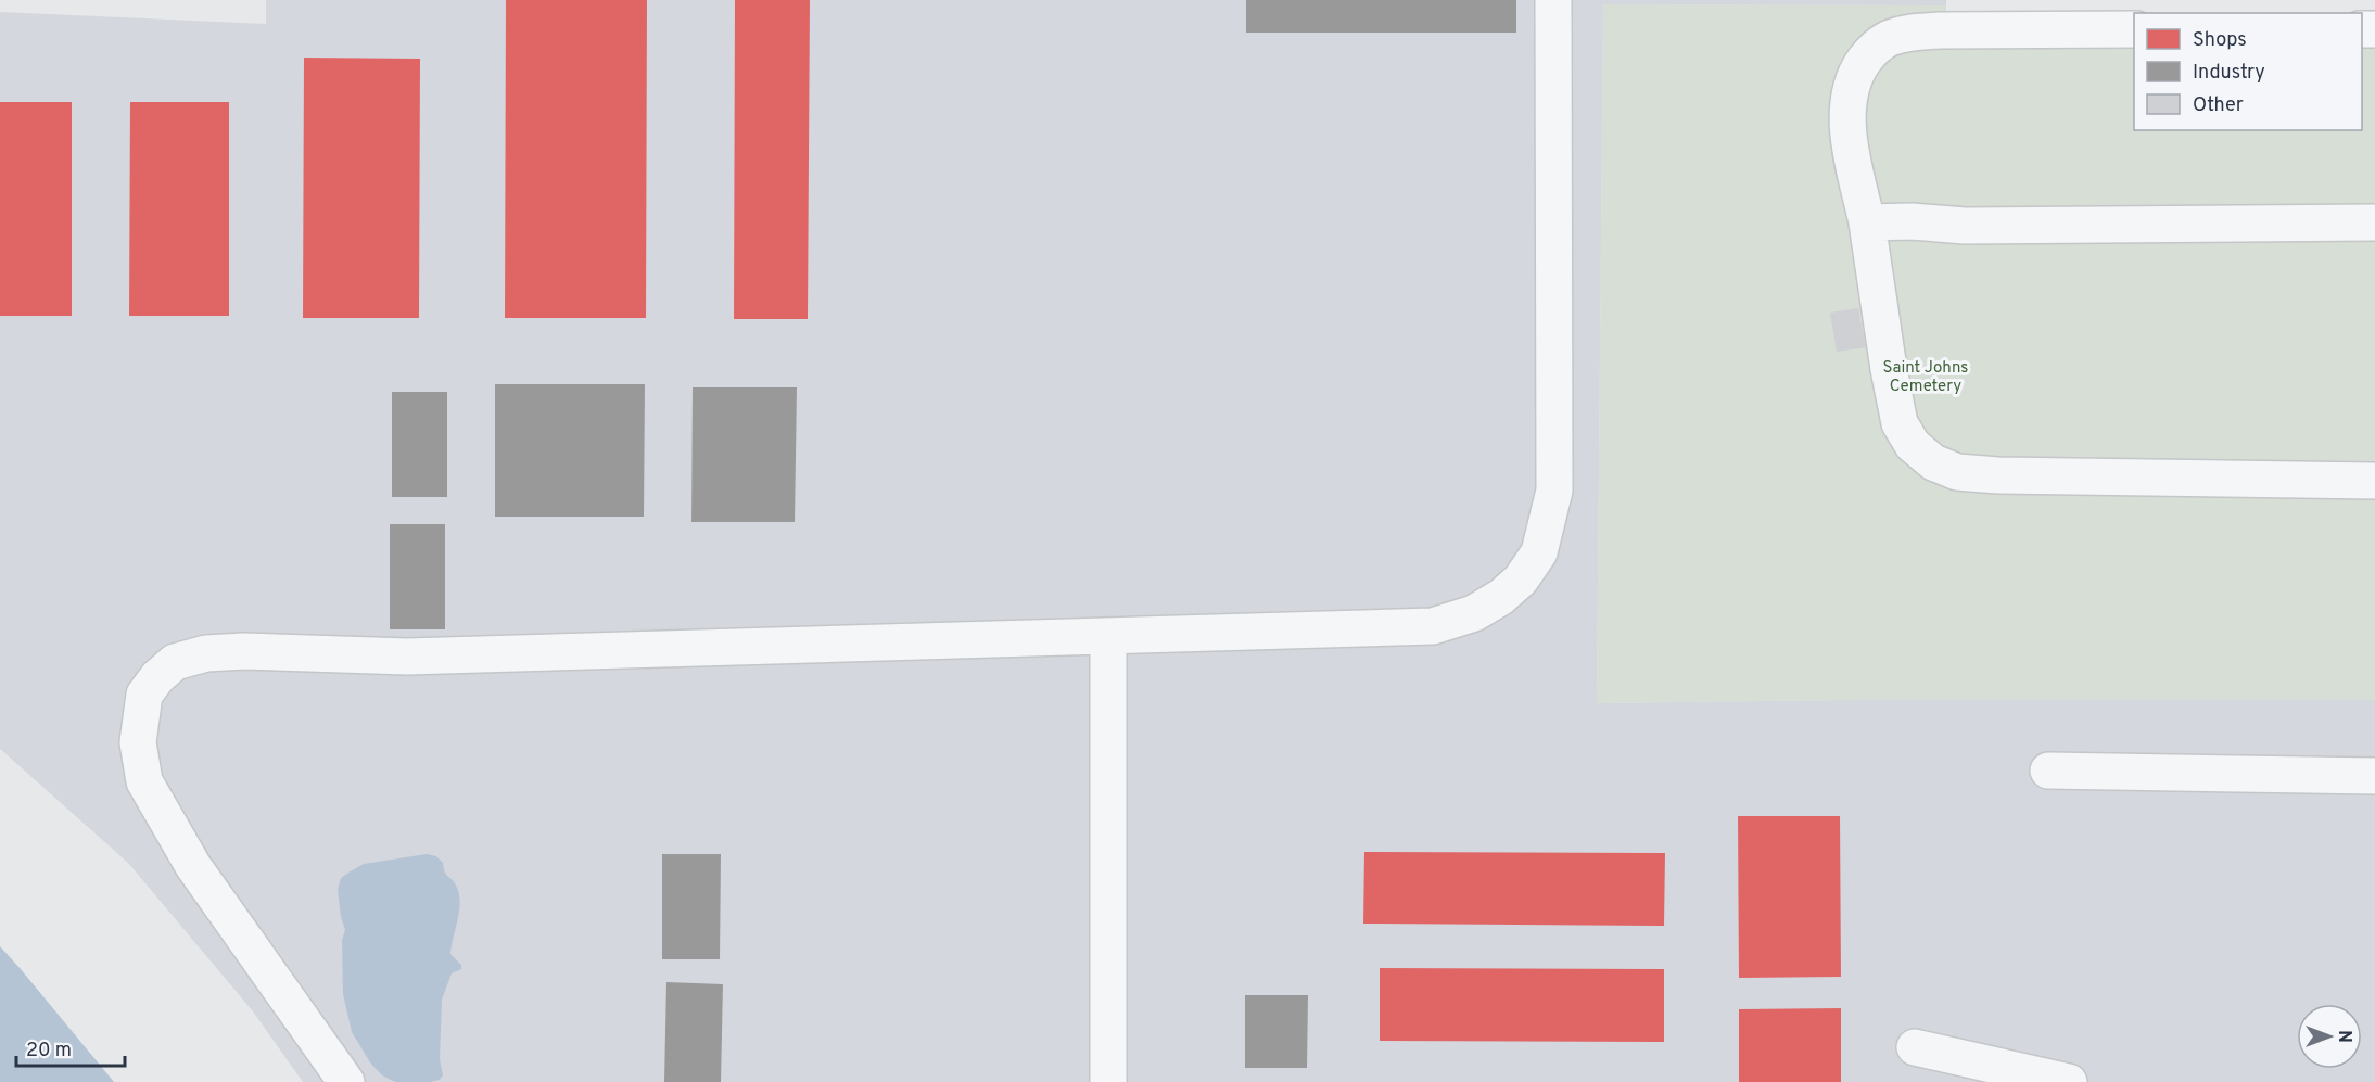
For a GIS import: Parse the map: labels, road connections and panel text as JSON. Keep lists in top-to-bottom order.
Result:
{
  "parks": ["Saint Johns Cemetery"],
  "legend": ["Shops", "Industry", "Other"],
  "scale_bar": "20 m",
  "north": "right"
}
